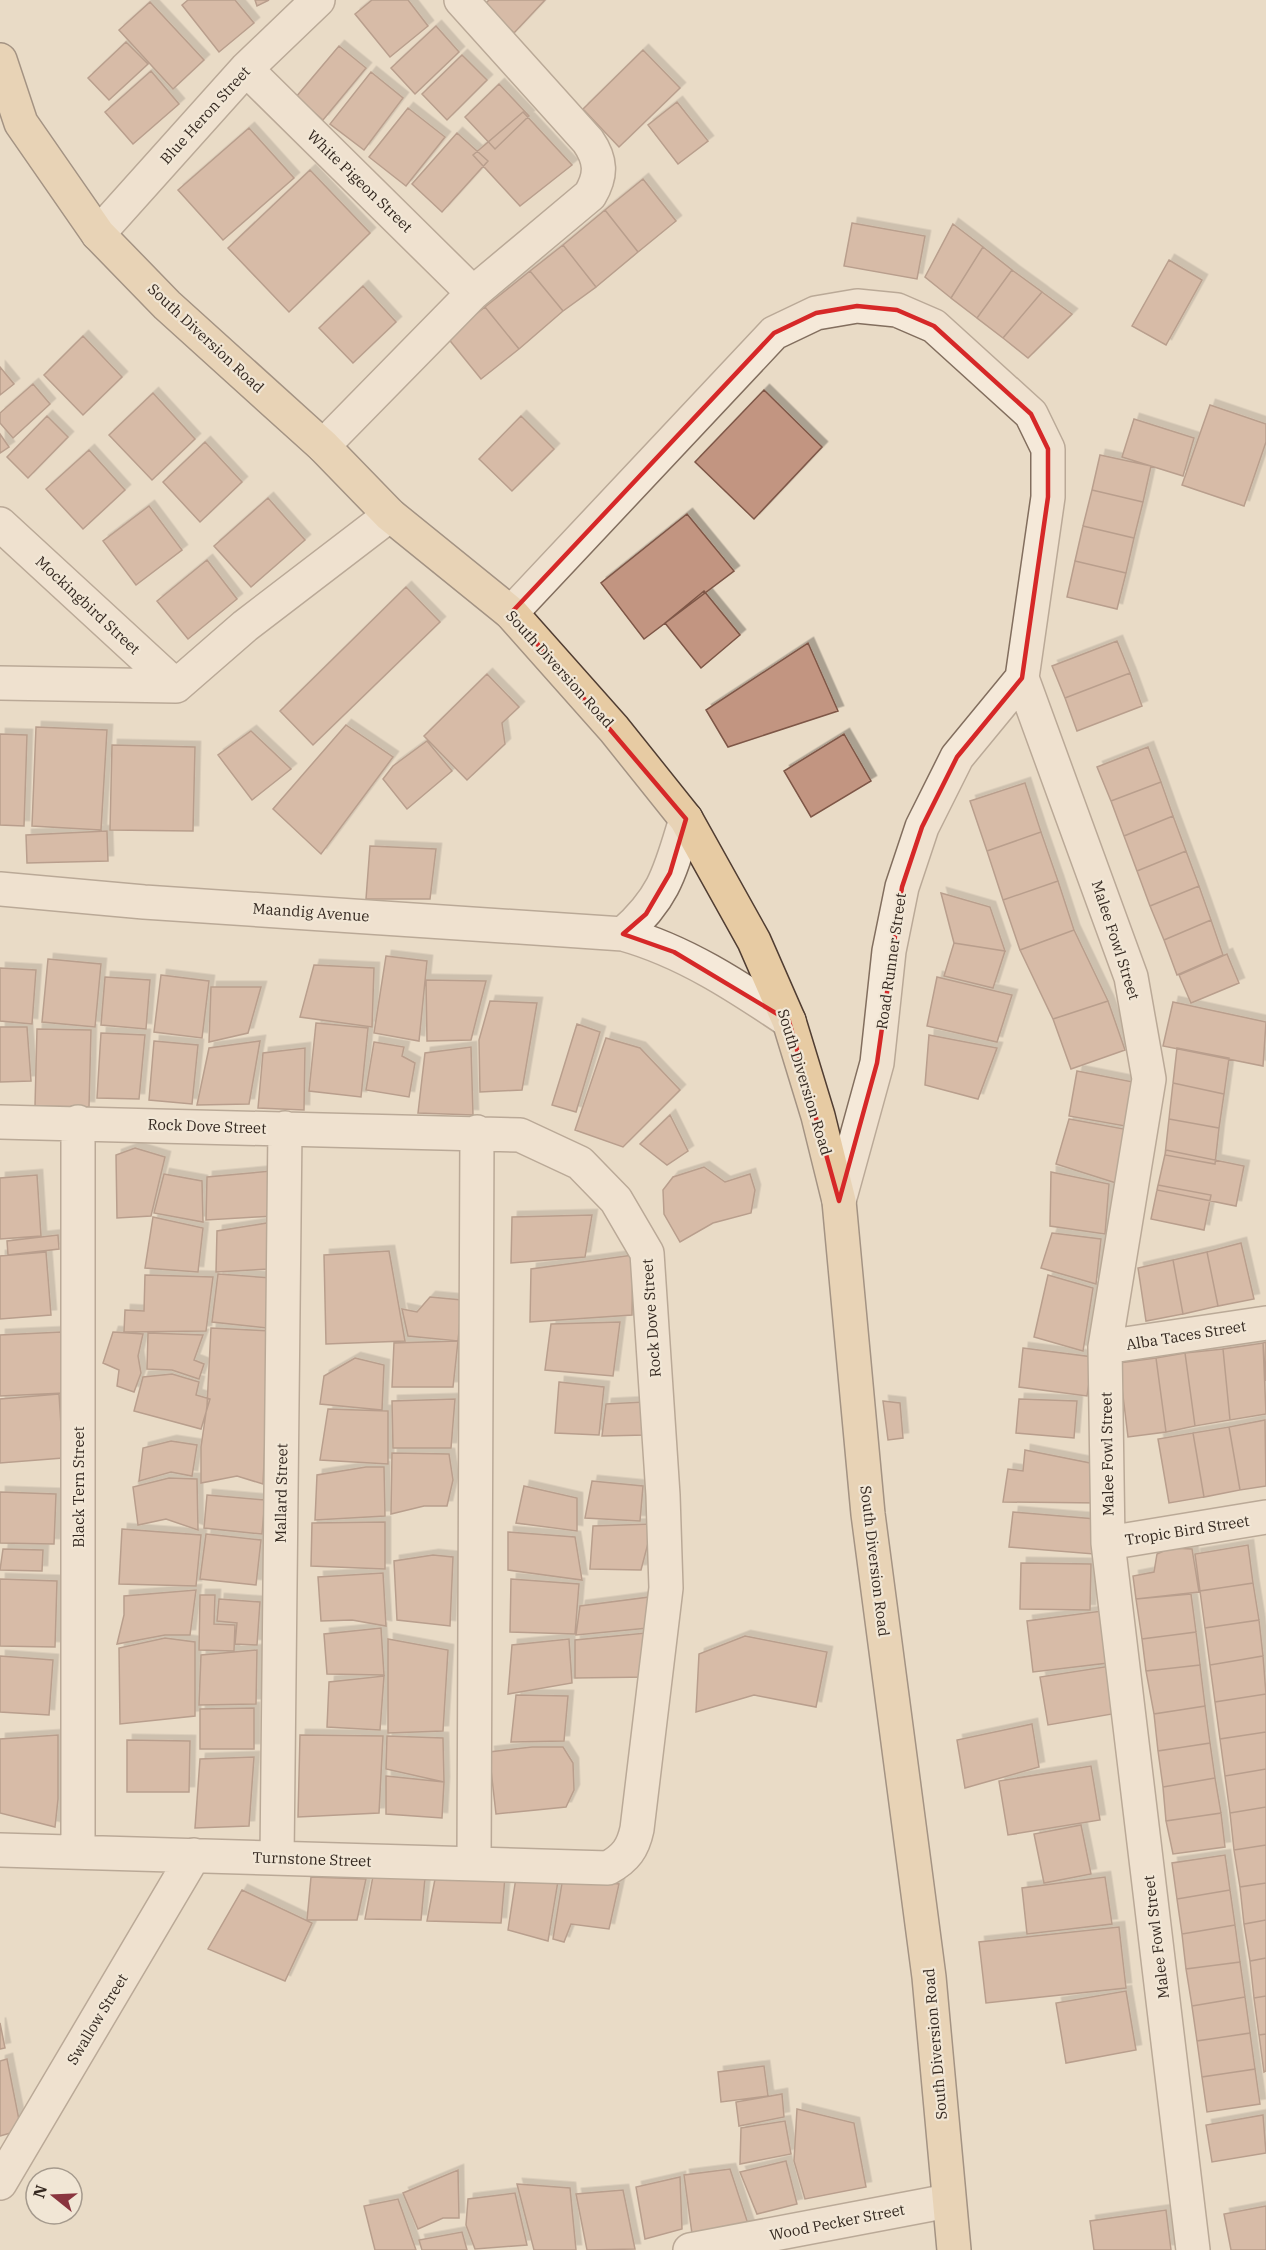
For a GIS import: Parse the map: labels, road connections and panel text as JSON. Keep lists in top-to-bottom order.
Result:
{
  "streets": {
    "main road": ["South Diversion Road"],
    "street": [
      "Blue Heron Street",
      "White Pigeon Street",
      "Mockingbird Street",
      "Maandig Avenue",
      "Malee Fowl Street",
      "Road Runner Street",
      "Rock Dove Street",
      "Alba Taces Street",
      "Black Tern Street",
      "Mallard Street",
      "Tropic Bird Street",
      "Turnstone Street",
      "Swallow Street",
      "Wood Pecker Street"
    ]
  },
  "crossings": [
    ["Blue Heron Street", "White Pigeon Street"],
    ["Blue Heron Street", "South Diversion Road"],
    ["South Diversion Road", "Maandig Avenue"],
    ["South Diversion Road", "Road Runner Street"],
    ["South Diversion Road", "Wood Pecker Street"],
    ["Malee Fowl Street", "Road Runner Street"],
    ["Malee Fowl Street", "Alba Taces Street"],
    ["Malee Fowl Street", "Tropic Bird Street"],
    ["Rock Dove Street", "Black Tern Street"],
    ["Rock Dove Street", "Mallard Street"],
    ["Rock Dove Street", "Turnstone Street"],
    ["Black Tern Street", "Turnstone Street"],
    ["Mallard Street", "Turnstone Street"],
    ["Turnstone Street", "Swallow Street"]
  ],
  "north": "left"
}
